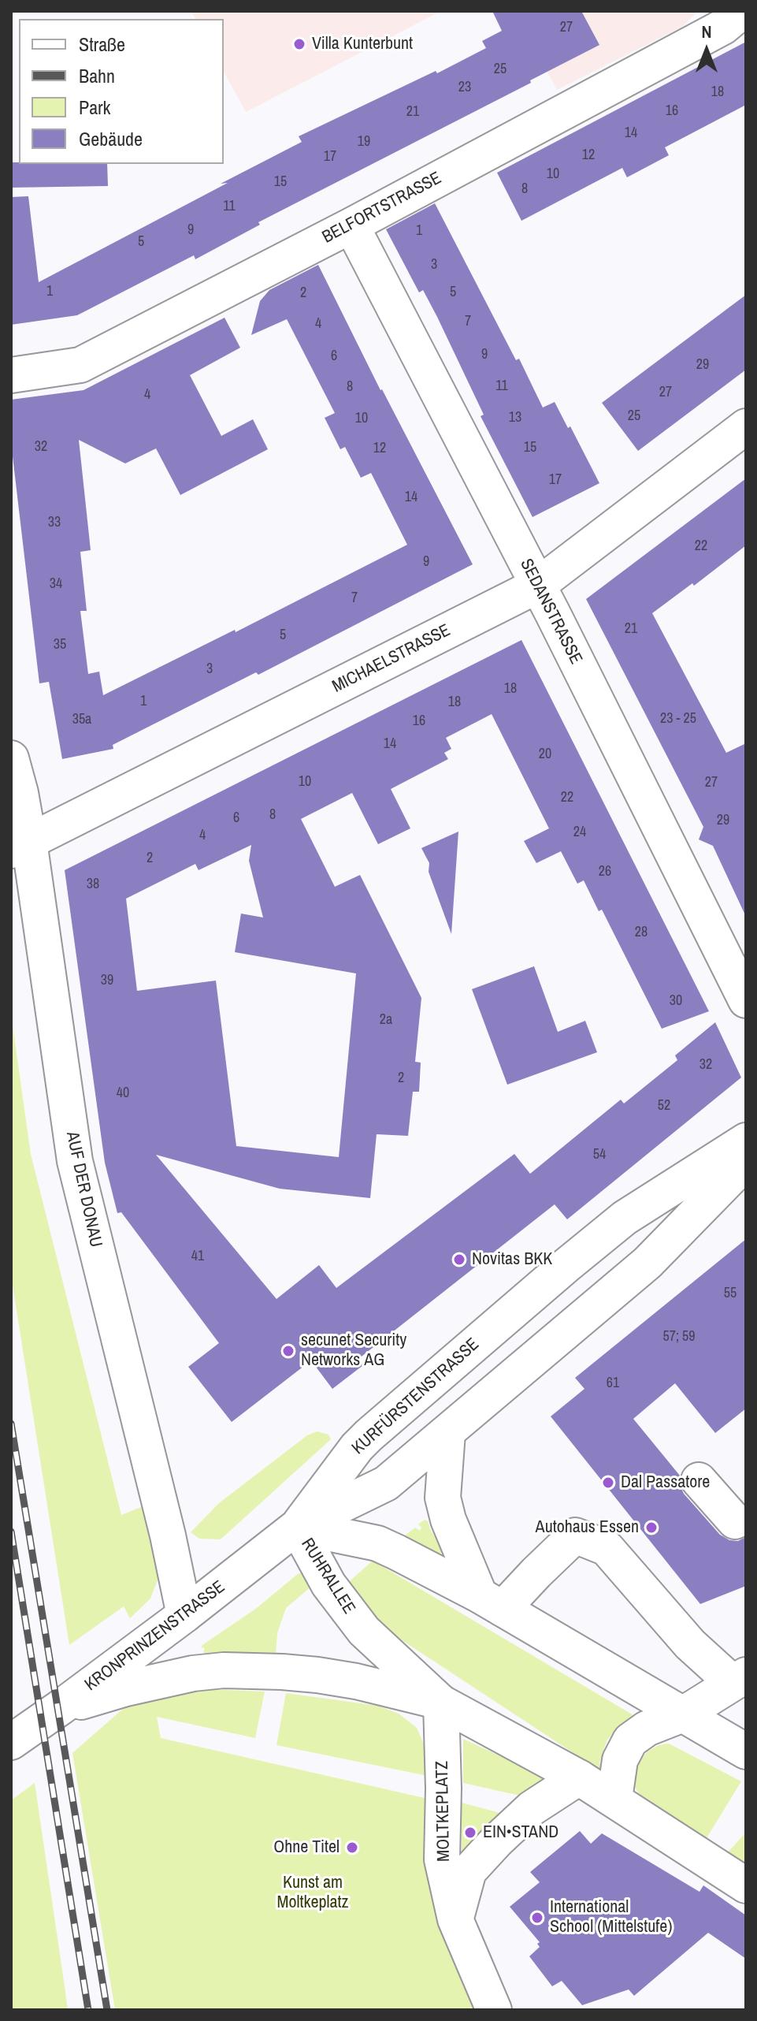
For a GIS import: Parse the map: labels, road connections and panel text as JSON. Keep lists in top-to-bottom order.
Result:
{
  "streets": {
    "street": [
      "BELFORTSTRASSE",
      "SEDANSTRASSE",
      "MICHAELSTRASSE",
      "AUF DER DONAU",
      "KURFÜRSTENSTRASSE",
      "RUHRALLEE",
      "KRONPRINZENSTRASSE",
      "MOLTKEPLATZ"
    ]
  },
  "crossings": [
    ["BELFORTSTRASSE", "SEDANSTRASSE"],
    ["SEDANSTRASSE", "MICHAELSTRASSE"],
    ["MICHAELSTRASSE", "AUF DER DONAU"],
    ["AUF DER DONAU", "KRONPRINZENSTRASSE"],
    ["KURFÜRSTENSTRASSE", "RUHRALLEE"],
    ["KURFÜRSTENSTRASSE", "KRONPRINZENSTRASSE"],
    ["RUHRALLEE", "KRONPRINZENSTRASSE"],
    ["RUHRALLEE", "MOLTKEPLATZ"]
  ],
  "parks": ["Kunst am Moltkeplatz"],
  "places": [
    "Villa Kunterbunt",
    "Novitas BKK",
    "secunet Security Networks AG",
    "Dal Passatore",
    "Autohaus Essen",
    "EIN•STAND",
    "Ohne Titel",
    "International School (Mittelstufe)"
  ],
  "house_numbers": [
    "27",
    "25",
    "23",
    "18",
    "16",
    "21",
    "14",
    "19",
    "12",
    "17",
    "10",
    "15",
    "8",
    "11",
    "9",
    "1",
    "5",
    "3",
    "1",
    "5",
    "2",
    "7",
    "4",
    "9",
    "6",
    "29",
    "11",
    "8",
    "27",
    "4",
    "25",
    "13",
    "10",
    "32",
    "15",
    "12",
    "17",
    "14",
    "33",
    "22",
    "9",
    "34",
    "7",
    "21",
    "5",
    "35",
    "3",
    "18",
    "1",
    "18",
    "23 - 25",
    "35a",
    "16",
    "14",
    "20",
    "10",
    "27",
    "22",
    "8",
    "6",
    "29",
    "24",
    "4",
    "2",
    "26",
    "38",
    "28",
    "39",
    "30",
    "2a",
    "32",
    "2",
    "40",
    "52",
    "54",
    "41",
    "55",
    "57; 59",
    "61"
  ],
  "legend": [
    "Straße",
    "Bahn",
    "Park",
    "Gebäude"
  ],
  "north": "top"
}
